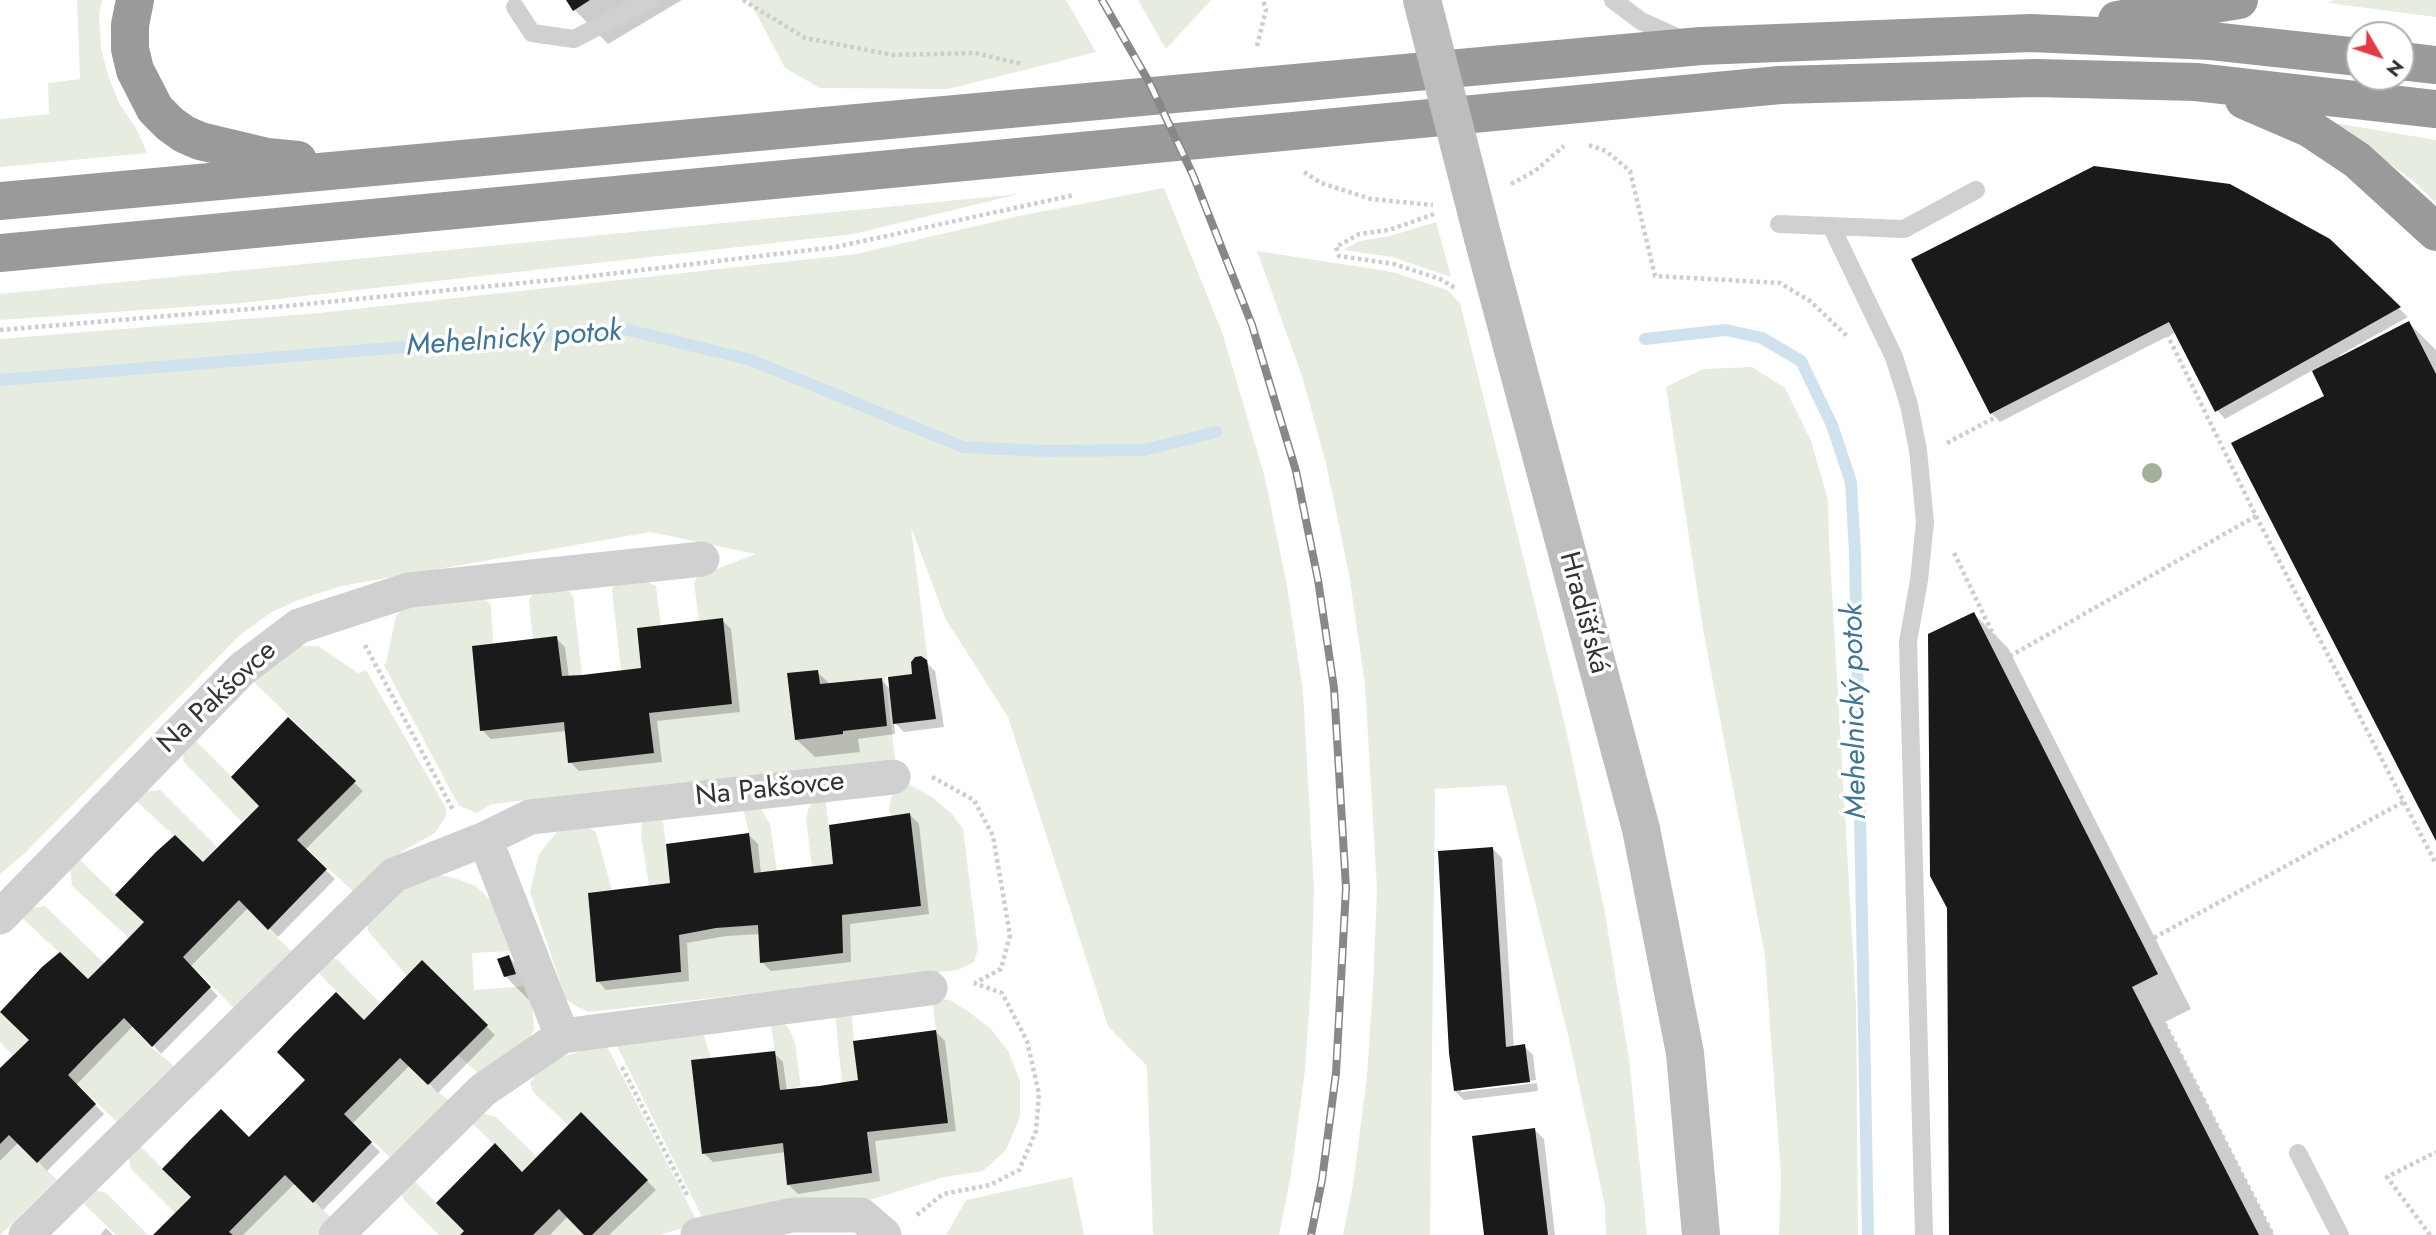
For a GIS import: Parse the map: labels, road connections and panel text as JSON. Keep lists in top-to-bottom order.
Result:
{
  "streets": {
    "street": ["Hradišťská", "Na Pakšovce"]
  },
  "water": ["Mehelnický potok"],
  "north": "bottom right"
}
